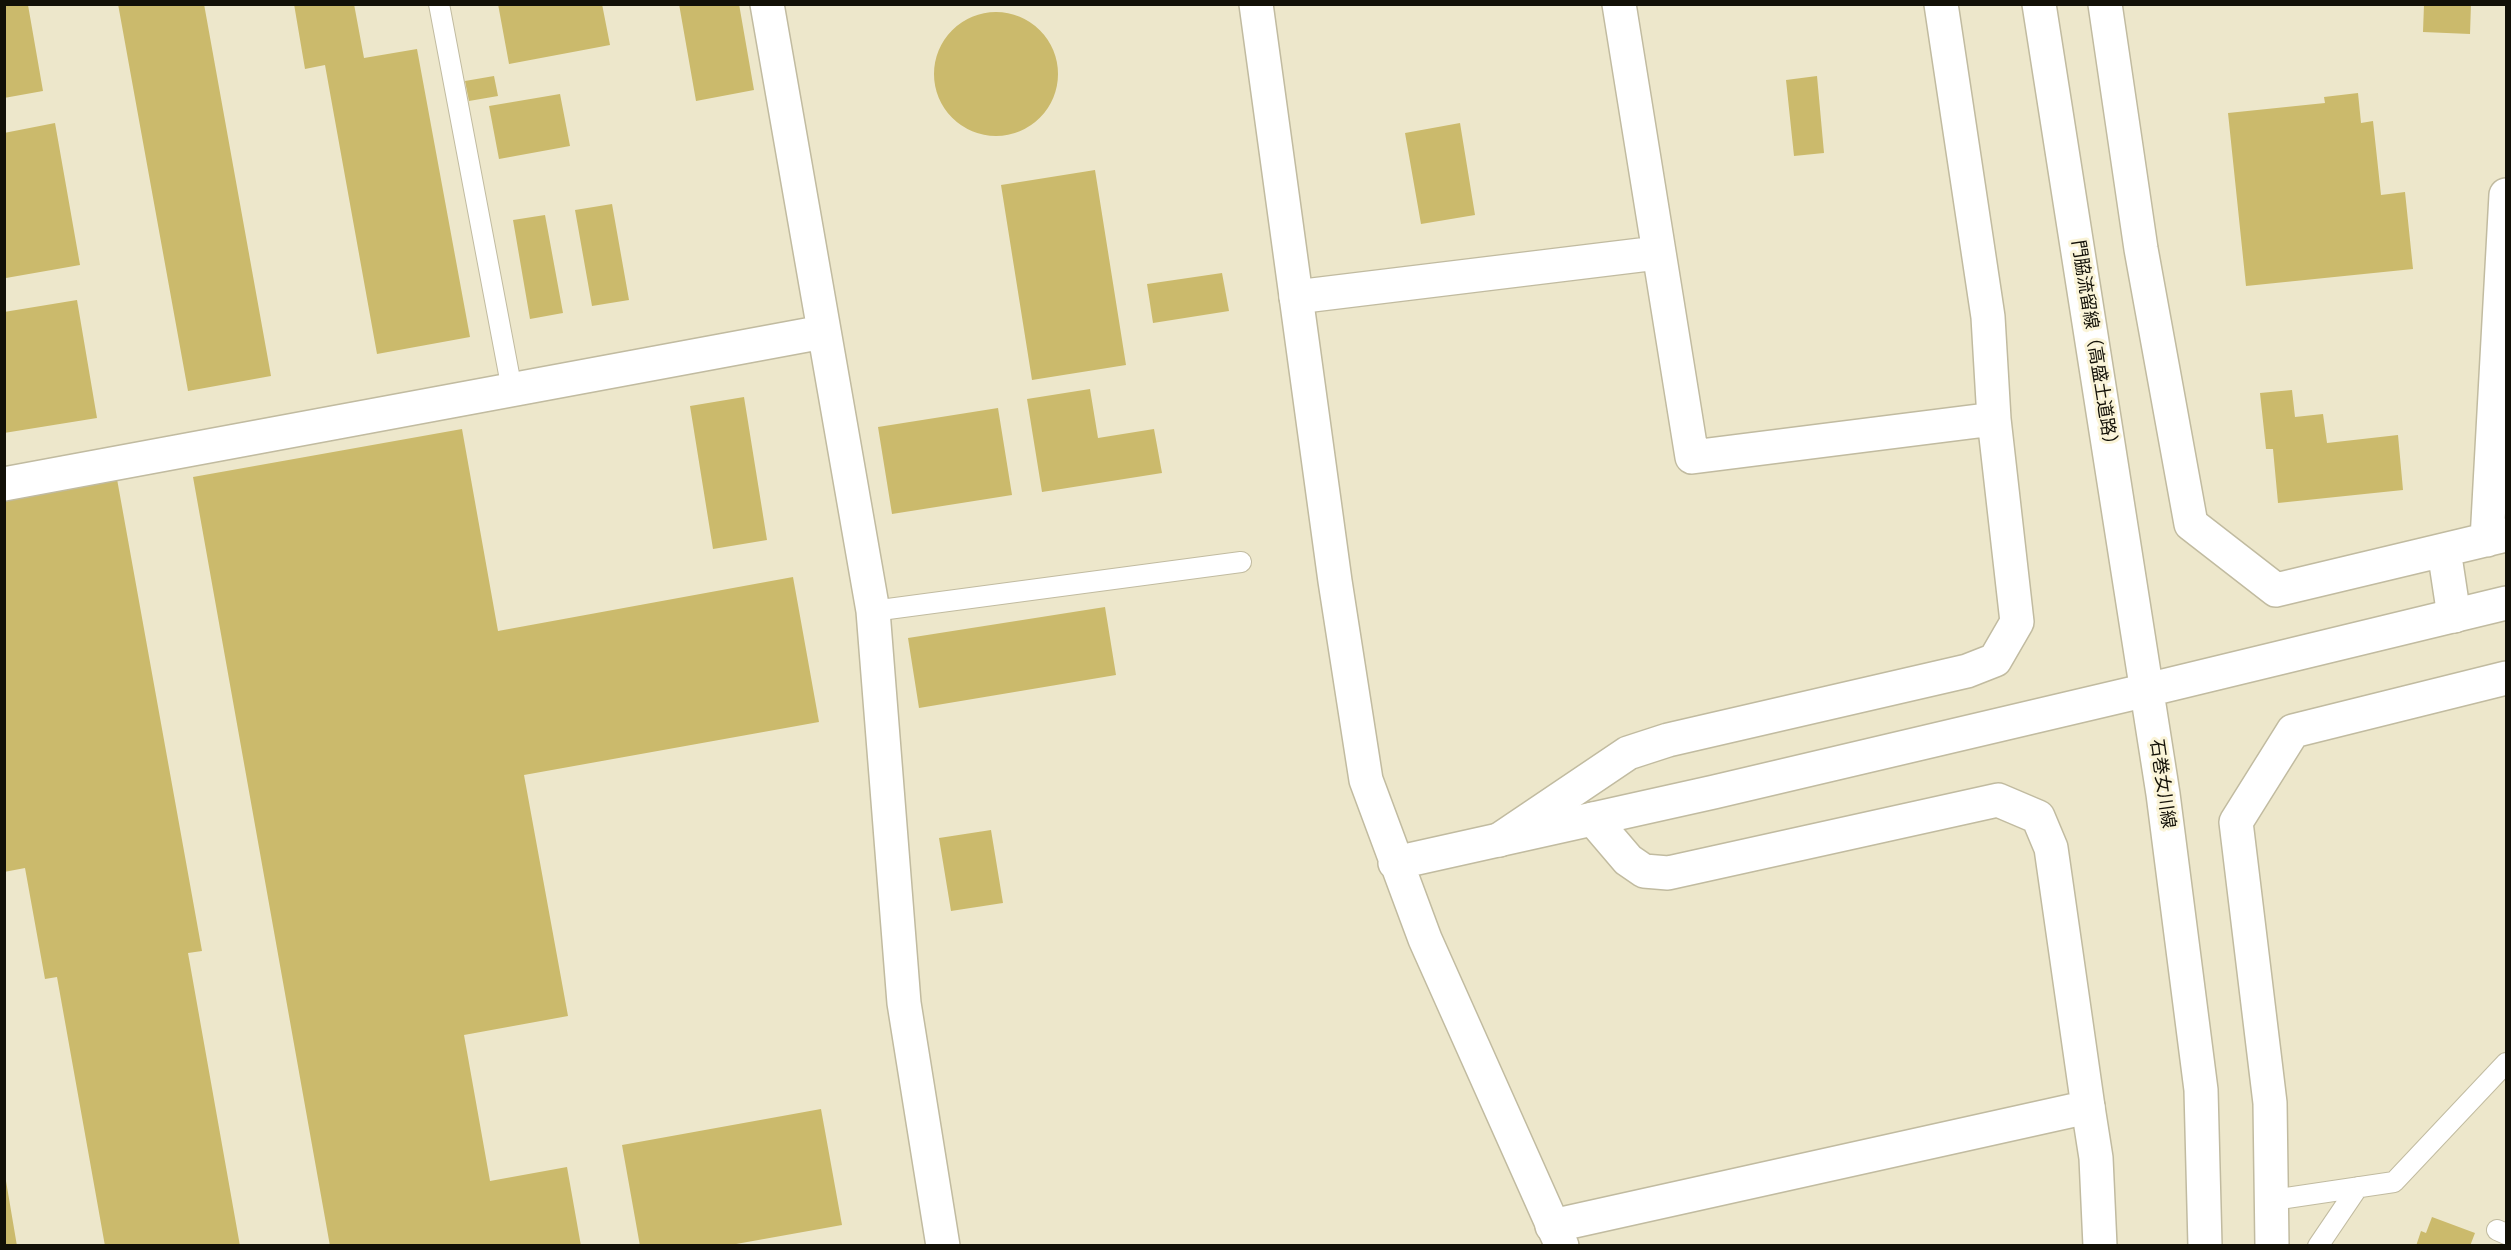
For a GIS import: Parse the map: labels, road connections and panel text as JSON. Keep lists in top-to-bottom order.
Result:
{
  "streets": {
    "street": ["門脇流留線（高盛土道路）", "石巻女川線"]
  },
  "crossings": [
    ["門脇流留線（高盛土道路）", "石巻女川線"]
  ]
}
